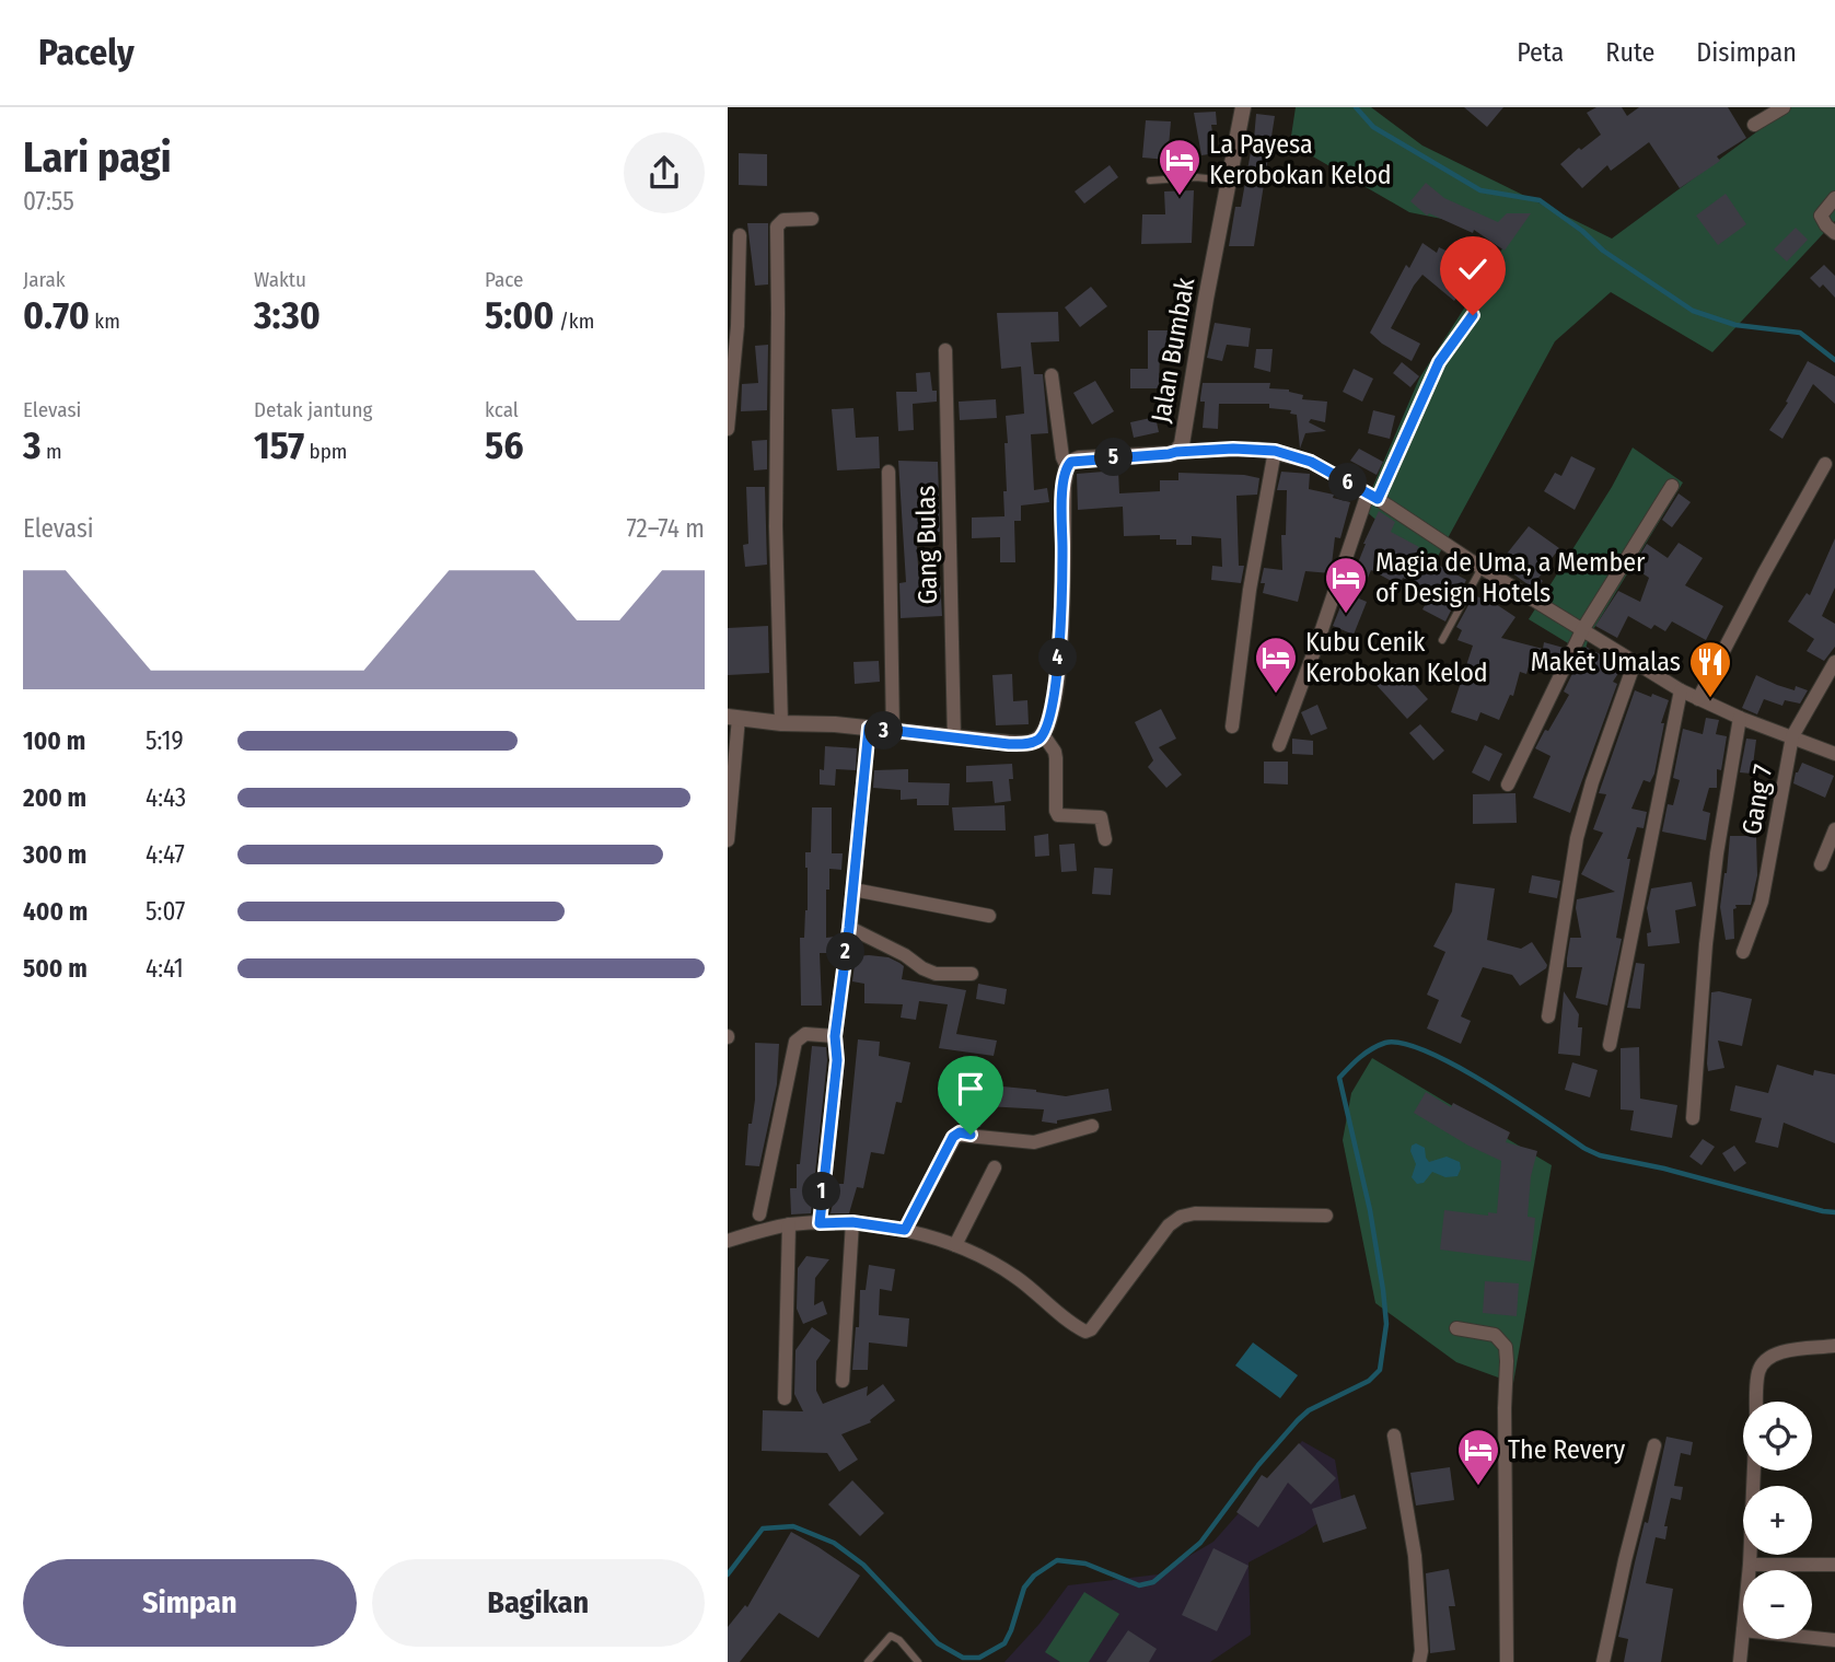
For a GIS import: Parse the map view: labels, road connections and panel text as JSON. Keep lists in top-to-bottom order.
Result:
{
  "streets": {
    "street": ["Jalan Bumbak", "Gang Bulas", "Gang 7"]
  },
  "places": {
    "hotel": [
      "La Payesa Kerobokan Kelod",
      "Magia de Uma, a Member of Design Hotels",
      "Kubu Cenik Kerobokan Kelod",
      "The Revery"
    ],
    "restaurant": ["Makēt Umalas"]
  },
  "page": {
    "header": "Pacely",
    "nav": ["Peta", "Rute", "Disimpan"],
    "heading": ["Lari pagi", "07:55"],
    "stats": [
      ["Jarak", "0.70 km"],
      ["Waktu", "3:30"],
      ["Pace", "5:00 /km"],
      ["Elevasi", "3 m"],
      ["Detak jantung", "157 bpm"],
      ["kcal", "56"]
    ],
    "pins": [
      "5",
      "6",
      "4",
      "3",
      "2",
      "1"
    ],
    "chart": ["Elevasi", "72–74 m"],
    "list": [
      {
        "name": "100 m",
        "note": "5:19"
      },
      {
        "name": "200 m",
        "note": "4:43"
      },
      {
        "name": "300 m",
        "note": "4:47"
      },
      {
        "name": "400 m",
        "note": "5:07"
      },
      {
        "name": "500 m",
        "note": "4:41"
      }
    ],
    "map_buttons": ["+", "−"],
    "buttons": ["Simpan", "Bagikan"]
  }
}
